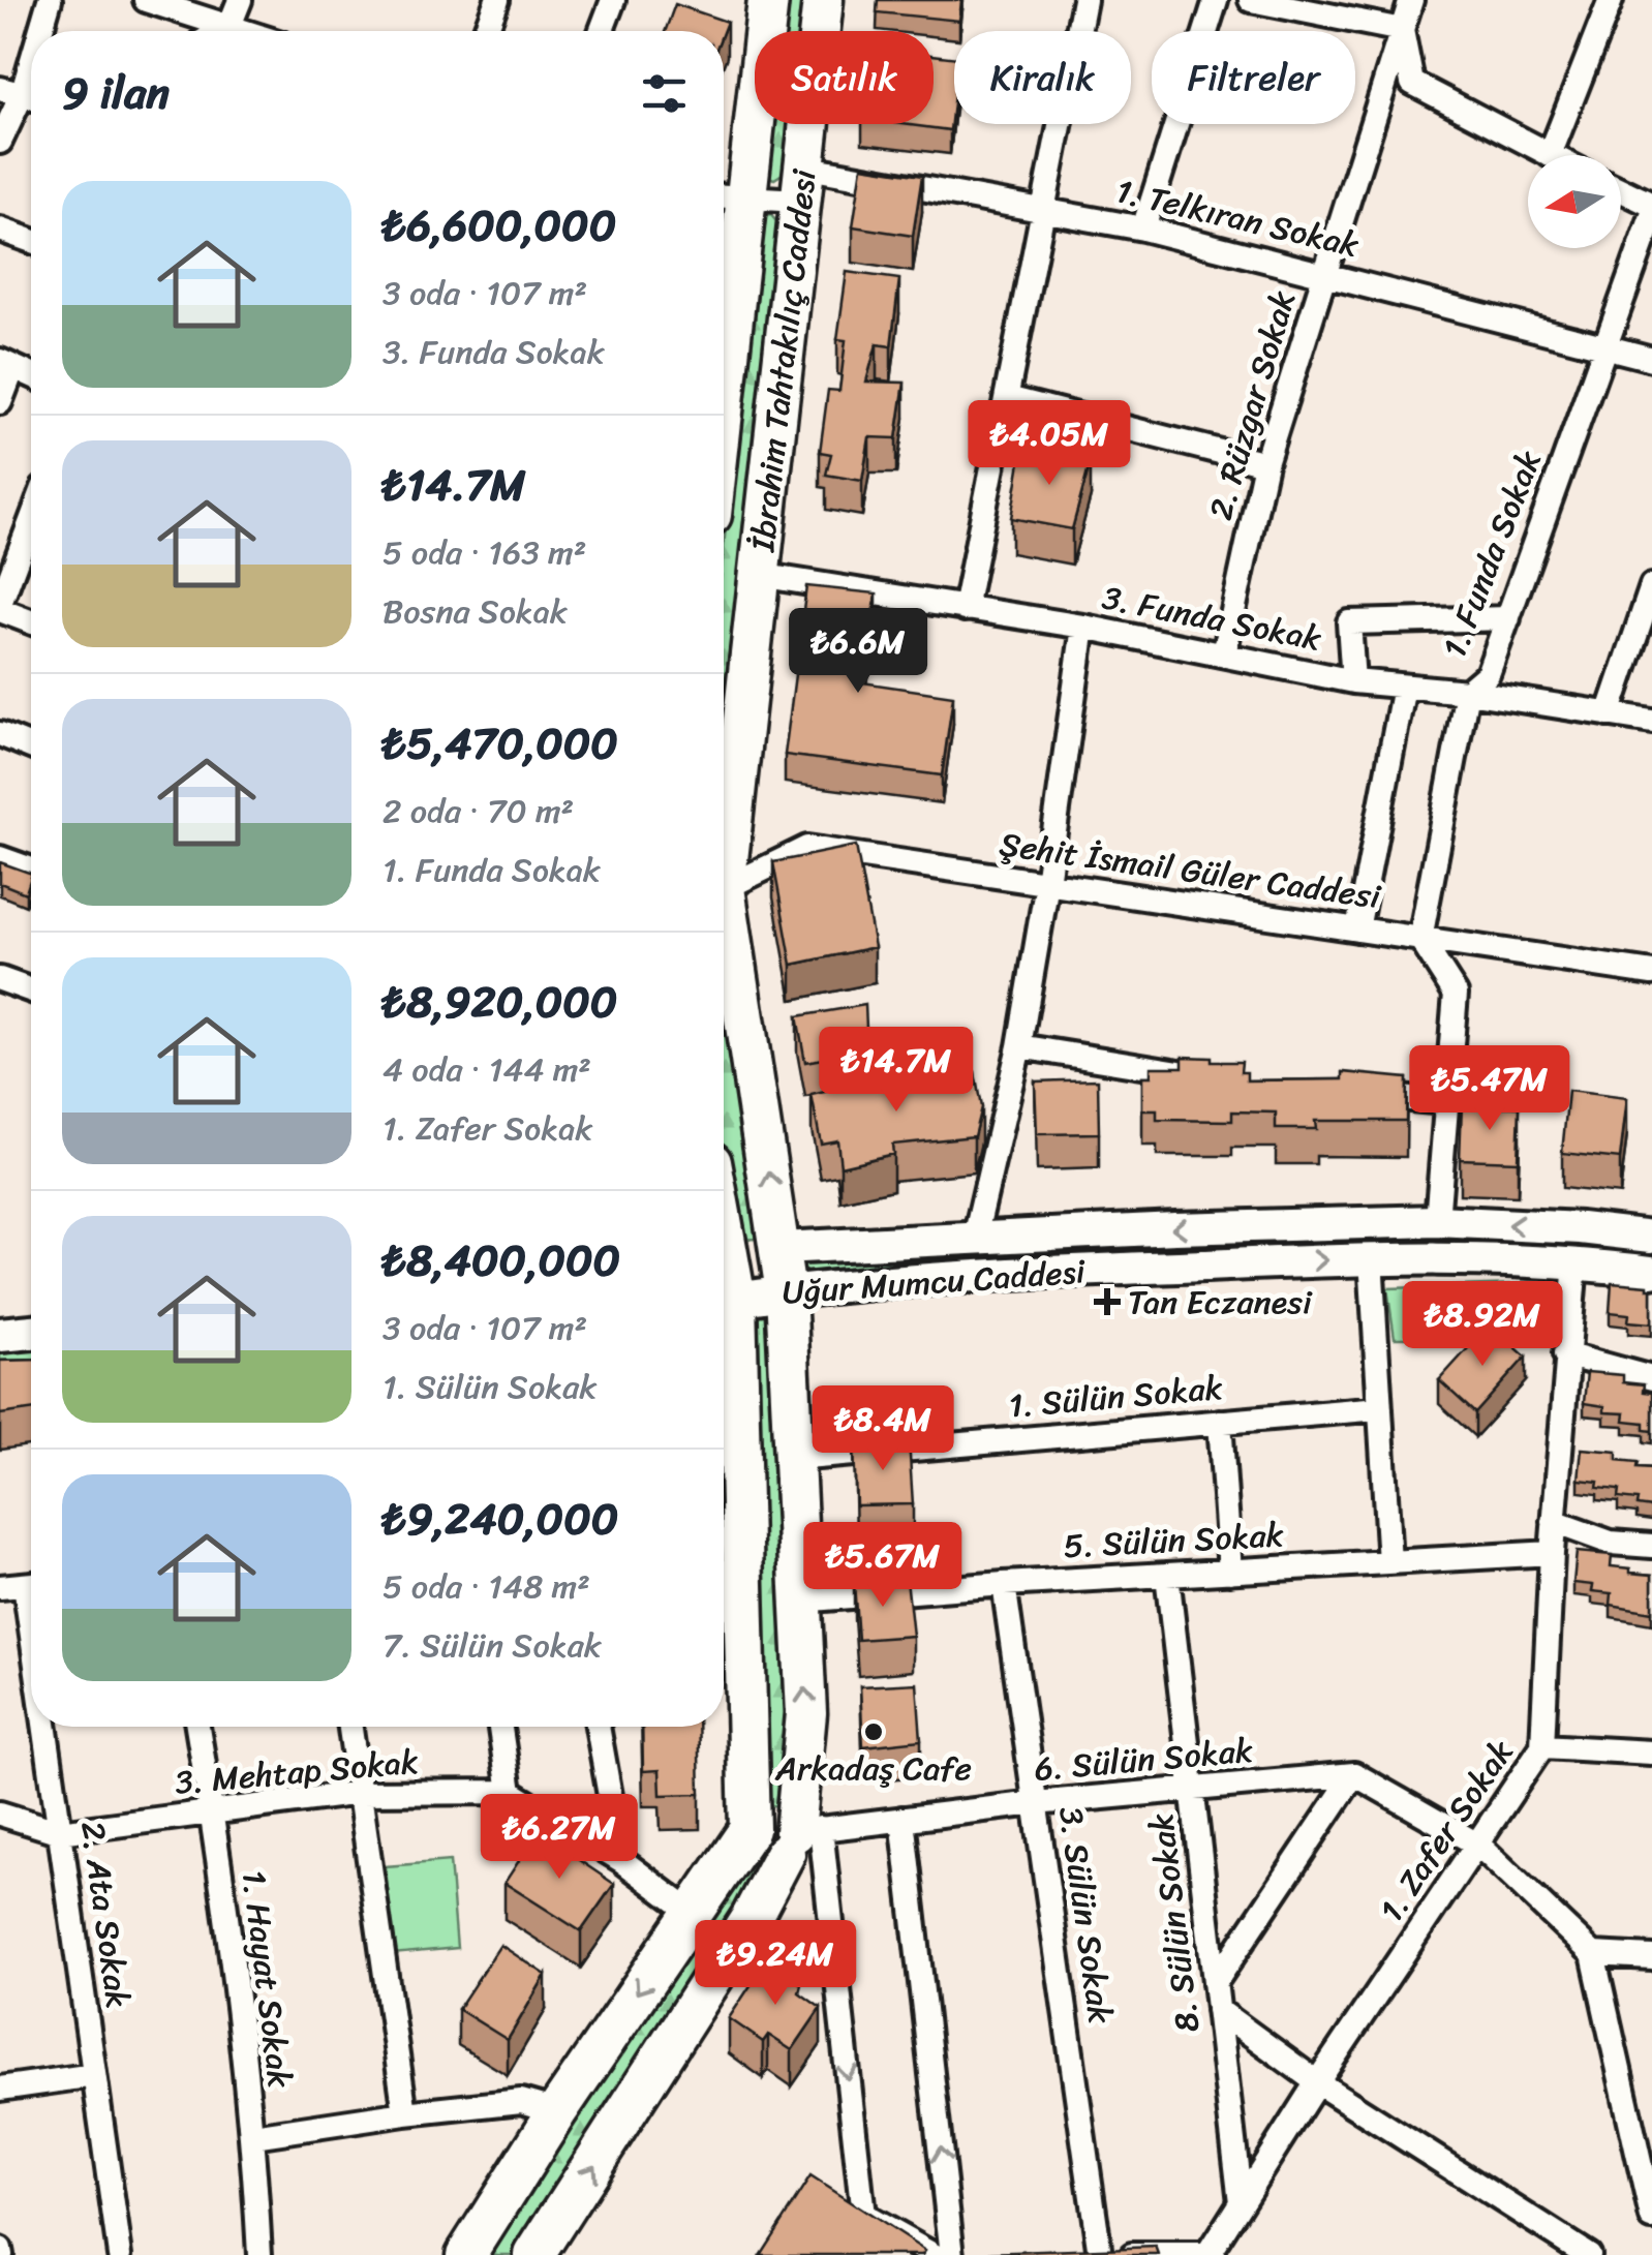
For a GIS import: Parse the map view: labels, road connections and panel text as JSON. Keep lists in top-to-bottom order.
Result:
{
  "streets": {
    "main road": ["İbrahim Tahtakılıç Caddesi", "Uğur Mumcu Caddesi"],
    "street": [
      "1. Telkıran Sokak",
      "2. Rüzgar Sokak",
      "1. Funda Sokak",
      "3. Funda Sokak",
      "Şehit İsmail Güler Caddesi",
      "1. Sülün Sokak",
      "5. Sülün Sokak",
      "6. Sülün Sokak",
      "3. Mehtap Sokak",
      "1. Zafer Sokak",
      "2. Ata Sokak",
      "3. Sülün Sokak",
      "8. Sülün Sokak",
      "1. Hayat Sokak"
    ]
  },
  "crossings": [
    ["1. Telkıran Sokak", "İbrahim Tahtakılıç Caddesi"],
    ["1. Telkıran Sokak", "2. Rüzgar Sokak"],
    ["1. Telkıran Sokak", "1. Funda Sokak"],
    ["İbrahim Tahtakılıç Caddesi", "3. Funda Sokak"],
    ["İbrahim Tahtakılıç Caddesi", "Uğur Mumcu Caddesi"],
    ["İbrahim Tahtakılıç Caddesi", "1. Sülün Sokak"],
    ["İbrahim Tahtakılıç Caddesi", "5. Sülün Sokak"],
    ["İbrahim Tahtakılıç Caddesi", "6. Sülün Sokak"],
    ["2. Rüzgar Sokak", "3. Funda Sokak"],
    ["1. Funda Sokak", "3. Funda Sokak"],
    ["1. Funda Sokak", "Şehit İsmail Güler Caddesi"],
    ["Uğur Mumcu Caddesi", "1. Zafer Sokak"],
    ["5. Sülün Sokak", "1. Zafer Sokak"],
    ["5. Sülün Sokak", "3. Sülün Sokak"],
    ["5. Sülün Sokak", "8. Sülün Sokak"],
    ["6. Sülün Sokak", "3. Sülün Sokak"],
    ["6. Sülün Sokak", "8. Sülün Sokak"],
    ["3. Mehtap Sokak", "2. Ata Sokak"],
    ["3. Mehtap Sokak", "1. Hayat Sokak"],
    ["1. Zafer Sokak", "8. Sülün Sokak"]
  ],
  "places": {
    "health": ["Tan Eczanesi"],
    "other": ["Arkadaş Cafe"]
  },
  "north": "left",
  "page": {
    "chip": ["Satılık", "Kiralık", "Filtreler"],
    "heading": "9 ilan",
    "list": [
      {
        "name": "₺6,600,000",
        "note": "3 oda · 107 m² · 3. Funda Sokak"
      },
      {
        "name": "₺14.7M",
        "note": "5 oda · 163 m² · Bosna Sokak"
      },
      {
        "name": "₺5,470,000",
        "note": "2 oda · 70 m² · 1. Funda Sokak"
      },
      {
        "name": "₺8,920,000",
        "note": "4 oda · 144 m² · 1. Zafer Sokak"
      },
      {
        "name": "₺8,400,000",
        "note": "3 oda · 107 m² · 1. Sülün Sokak"
      },
      {
        "name": "₺9,240,000",
        "note": "5 oda · 148 m² · 7. Sülün Sokak"
      }
    ],
    "price": [
      "₺4.05M",
      "₺6.6M",
      "₺14.7M",
      "₺5.47M",
      "₺8.92M",
      "₺8.4M",
      "₺5.67M",
      "₺6.27M",
      "₺9.24M"
    ]
  }
}
